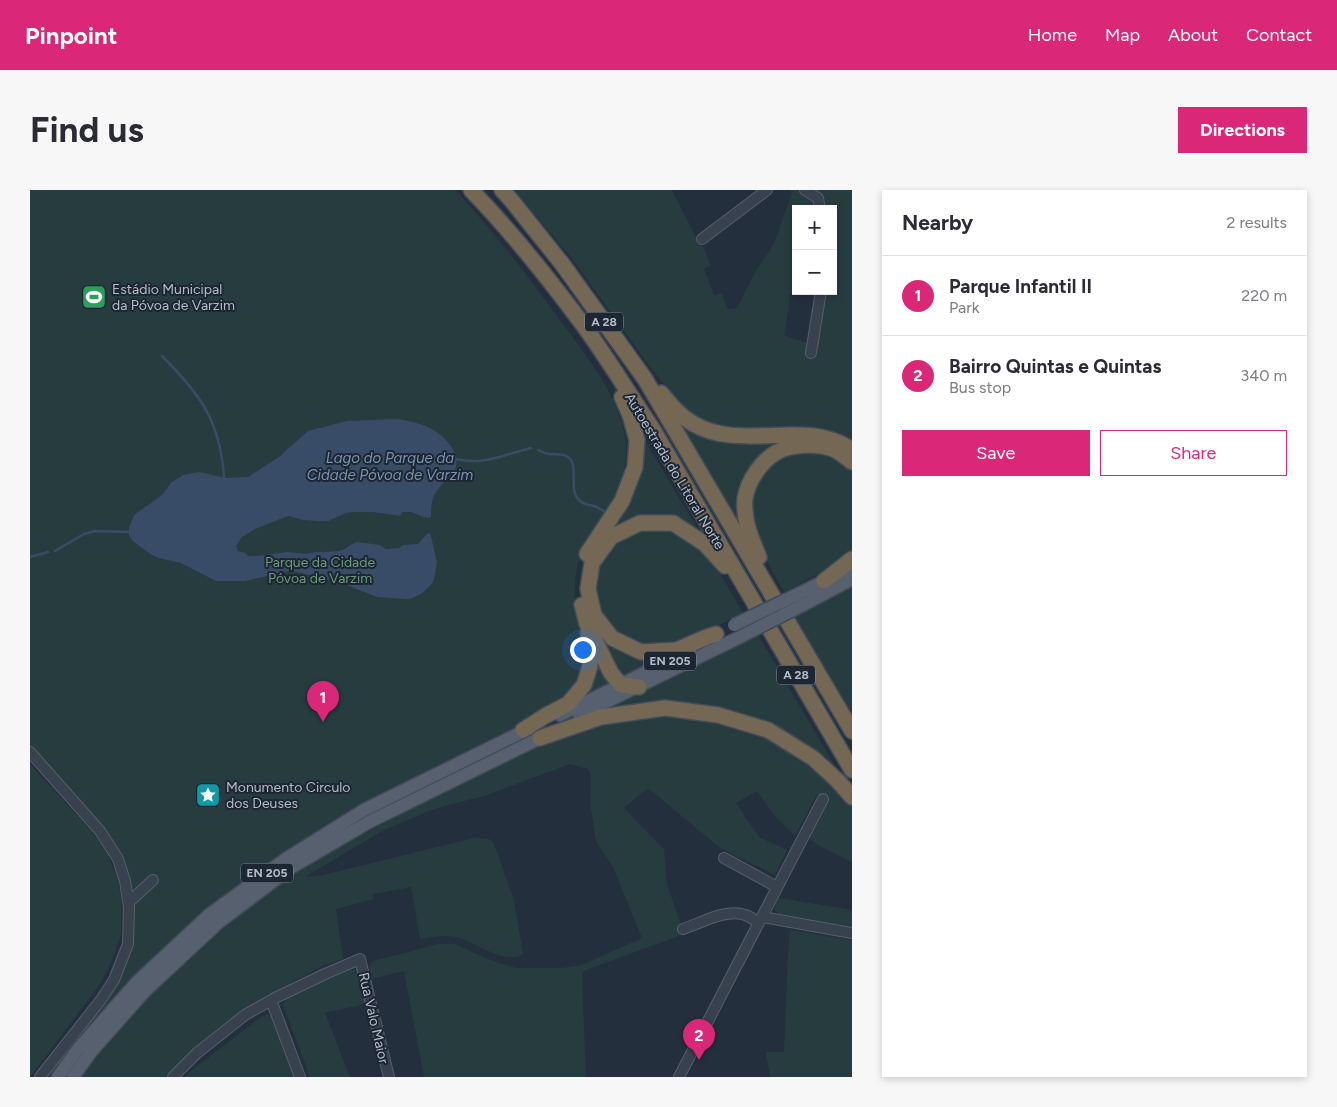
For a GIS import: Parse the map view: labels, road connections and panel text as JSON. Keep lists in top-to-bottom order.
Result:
{
  "streets": {
    "highway": ["A 28", "Autoestrada do Litoral Norte"],
    "main road": ["EN 205"],
    "street": ["Rua Valo Maior"]
  },
  "water": ["Lago do Parque da Cidade Póvoa de Varzim"],
  "parks": ["Parque da Cidade Póvoa de Varzim"],
  "places": {
    "sports": ["Estádio Municipal da Póvoa de Varzim"],
    "place": ["Monumento Circulo dos Deuses"]
  },
  "page": {
    "header": "Pinpoint",
    "nav": [
      "Home",
      "Map",
      "About",
      "Contact"
    ],
    "buttons": [
      "Directions",
      ["Save", "Share"]
    ],
    "title": "Find us",
    "heading": ["Nearby", "2 results"],
    "map_buttons": ["+", "−"],
    "list": [
      {
        "mark": "1",
        "name": "Parque Infantil II",
        "note": "Park",
        "value": "220 m"
      },
      {
        "mark": "2",
        "name": "Bairro Quintas e Quintas",
        "note": "Bus stop",
        "value": "340 m"
      }
    ],
    "pins": ["1", "2"]
  }
}
